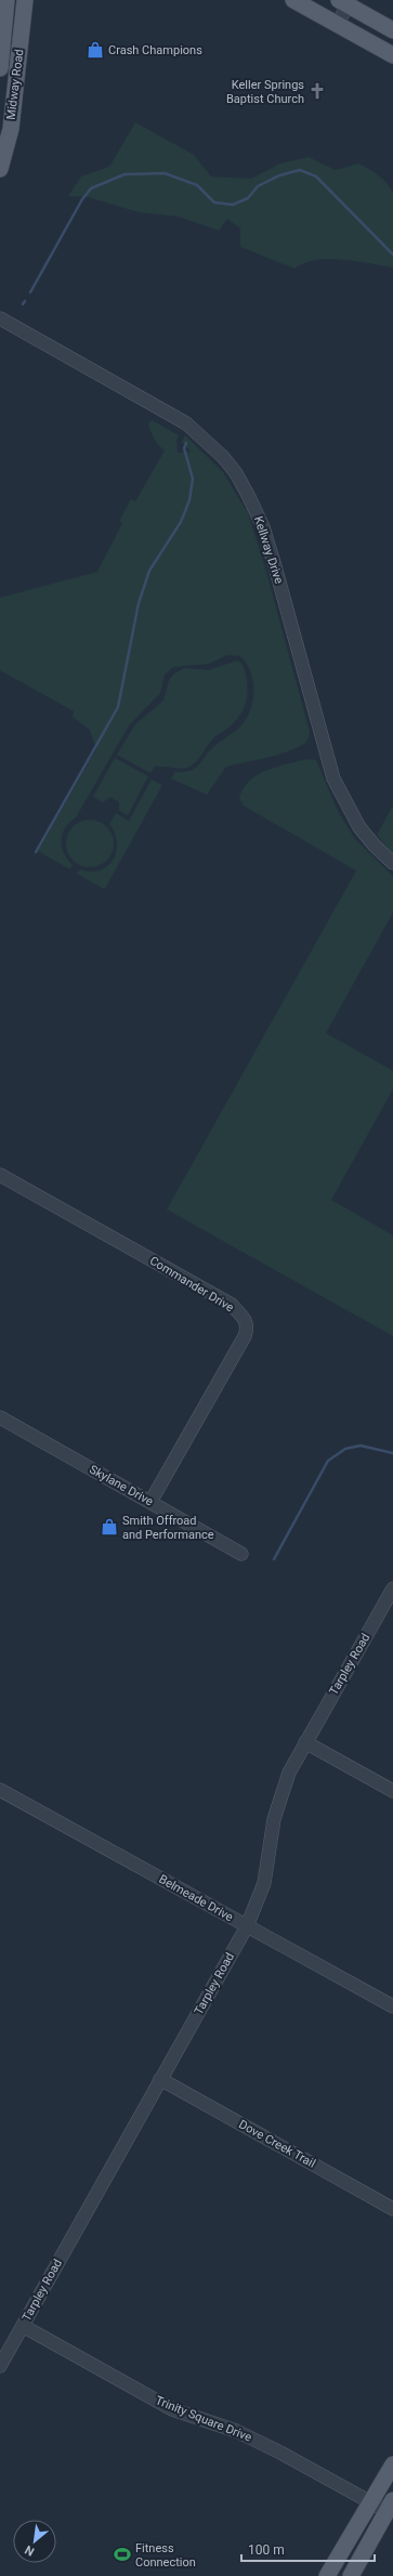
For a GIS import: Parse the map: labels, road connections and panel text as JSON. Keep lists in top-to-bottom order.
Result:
{
  "streets": {
    "main road": ["Midway Road"],
    "street": [
      "Kellway Drive",
      "Commander Drive",
      "Skylane Drive",
      "Tarpley Road",
      "Belmeade Drive",
      "Dove Creek Trail",
      "Trinity Square Drive"
    ]
  },
  "crossings": [
    ["Commander Drive", "Skylane Drive"],
    ["Tarpley Road", "Belmeade Drive"],
    ["Tarpley Road", "Dove Creek Trail"],
    ["Tarpley Road", "Trinity Square Drive"]
  ],
  "places": {
    "shop": ["Crash Champions", "Smith Offroad and Performance"],
    "church": ["Keller Springs Baptist Church"],
    "sports": ["Fitness Connection"]
  },
  "scale_bar": "100 m",
  "north": "bottom left"
}
